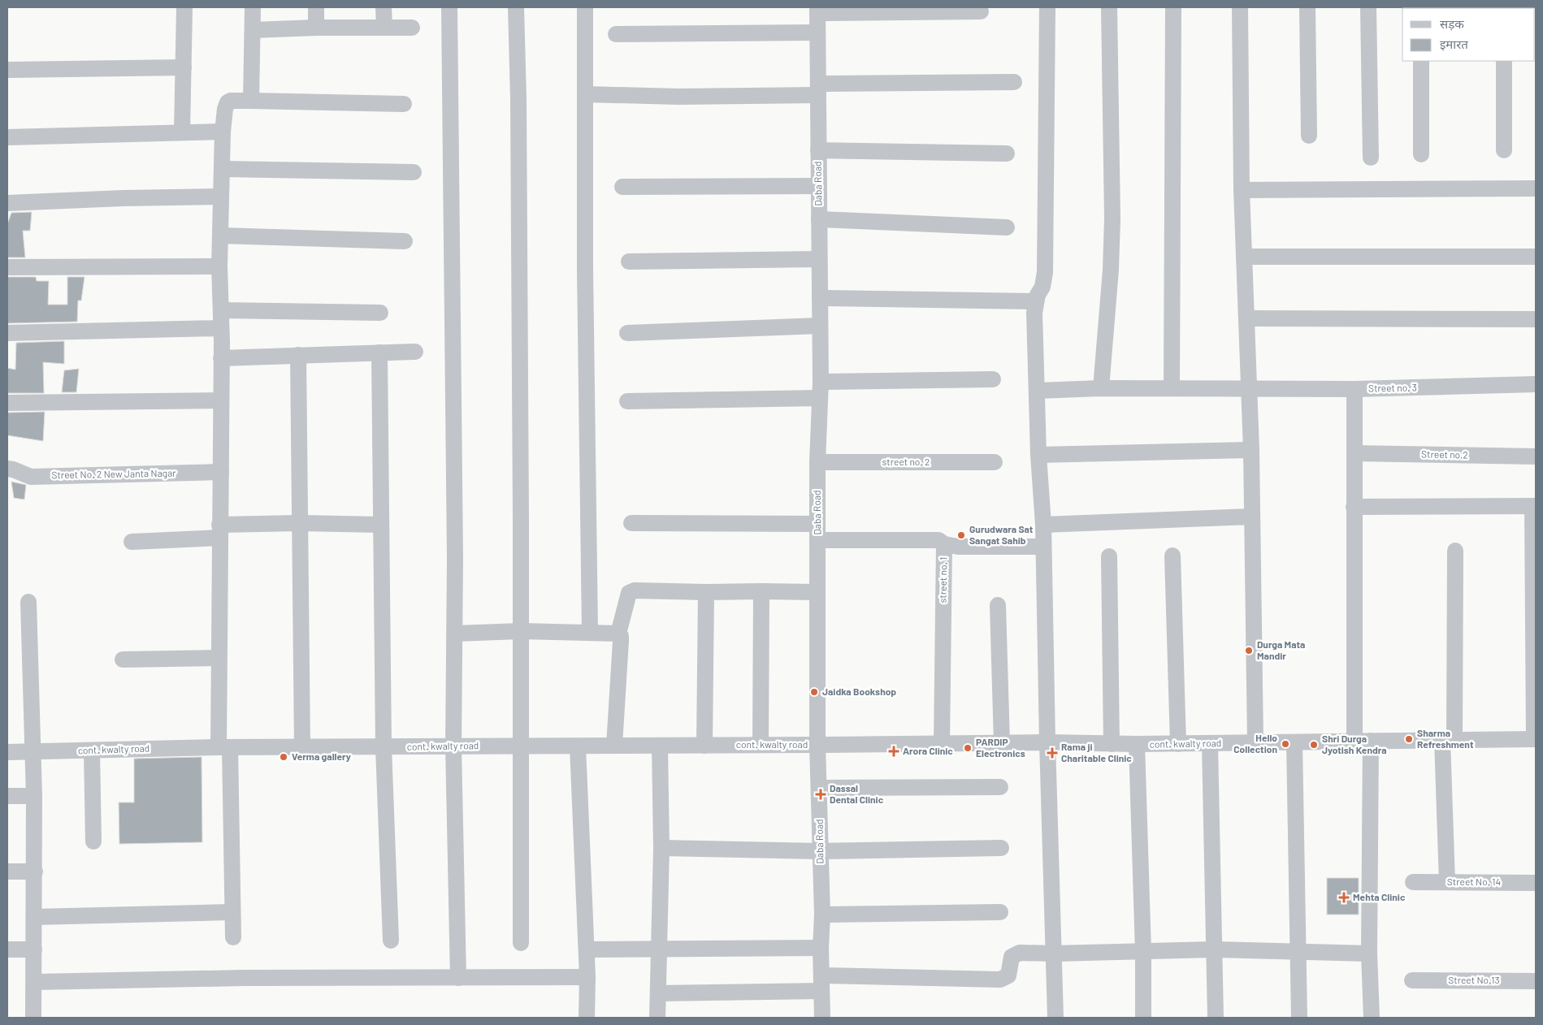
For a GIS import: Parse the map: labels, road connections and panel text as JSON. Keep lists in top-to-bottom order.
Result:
{
  "streets": {
    "street": [
      "Daba Road",
      "Street no. 3",
      "Street no.2",
      "street no. 2",
      "Street No. 2 New Janta Nagar",
      "street no. 1",
      "cont. kwalty road",
      "Street No. 14",
      "Street No.13"
    ]
  },
  "crossings": [
    ["Daba Road", "street no. 2"],
    ["Daba Road", "street no. 1"],
    ["Daba Road", "cont. kwalty road"],
    ["street no. 1", "cont. kwalty road"]
  ],
  "places": {
    "other": [
      "Gurudwara Sat Sangat Sahib",
      "Durga Mata Mandir",
      "Jaidka Bookshop",
      "Sharma Refreshment",
      "Hello Collection",
      "Shri Durga Jyotish Kendra",
      "PARDIP Electronics",
      "Verma gallery"
    ],
    "health": [
      "Arora Clinic",
      "Rama ji Charitable Clinic",
      "Dassal Dental Clinic",
      "Mehta Clinic"
    ]
  },
  "legend": ["सड़क", "इमारत"]
}
